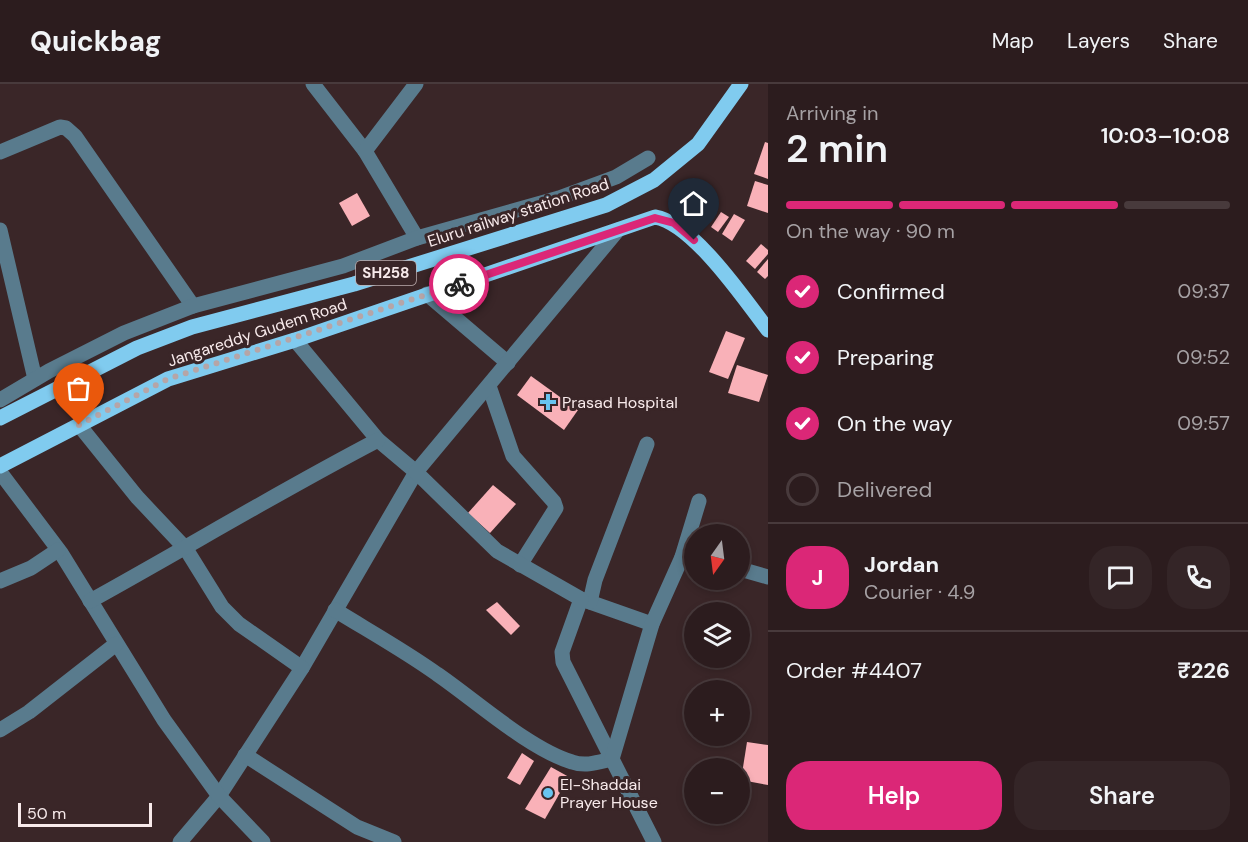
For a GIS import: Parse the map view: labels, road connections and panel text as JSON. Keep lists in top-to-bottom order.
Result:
{
  "streets": {
    "main road": ["Eluru railway station Road", "SH258", "Jangareddy Gudem Road"]
  },
  "places": {
    "health": ["Prasad Hospital"],
    "other": ["El-Shaddai Prayer House"]
  },
  "scale_bar": "50 m",
  "north": "bottom",
  "page": {
    "header": "Quickbag",
    "nav": ["Map", "Layers", "Share"],
    "heading": ["2 min", "Arriving in", "10:03–10:08"],
    "panel": [
      "Jordan",
      "Courier · 4.9",
      "Order #4407",
      "₹226"
    ],
    "bar": "On the way · 90 m",
    "list": [
      ["Confirmed", "09:37"],
      ["Preparing", "09:52"],
      ["On the way", "09:57"],
      "Delivered"
    ],
    "map_buttons": ["+", "−"],
    "round": "J",
    "buttons": ["Help", "Share"],
    "scale": "50 m"
  }
}
